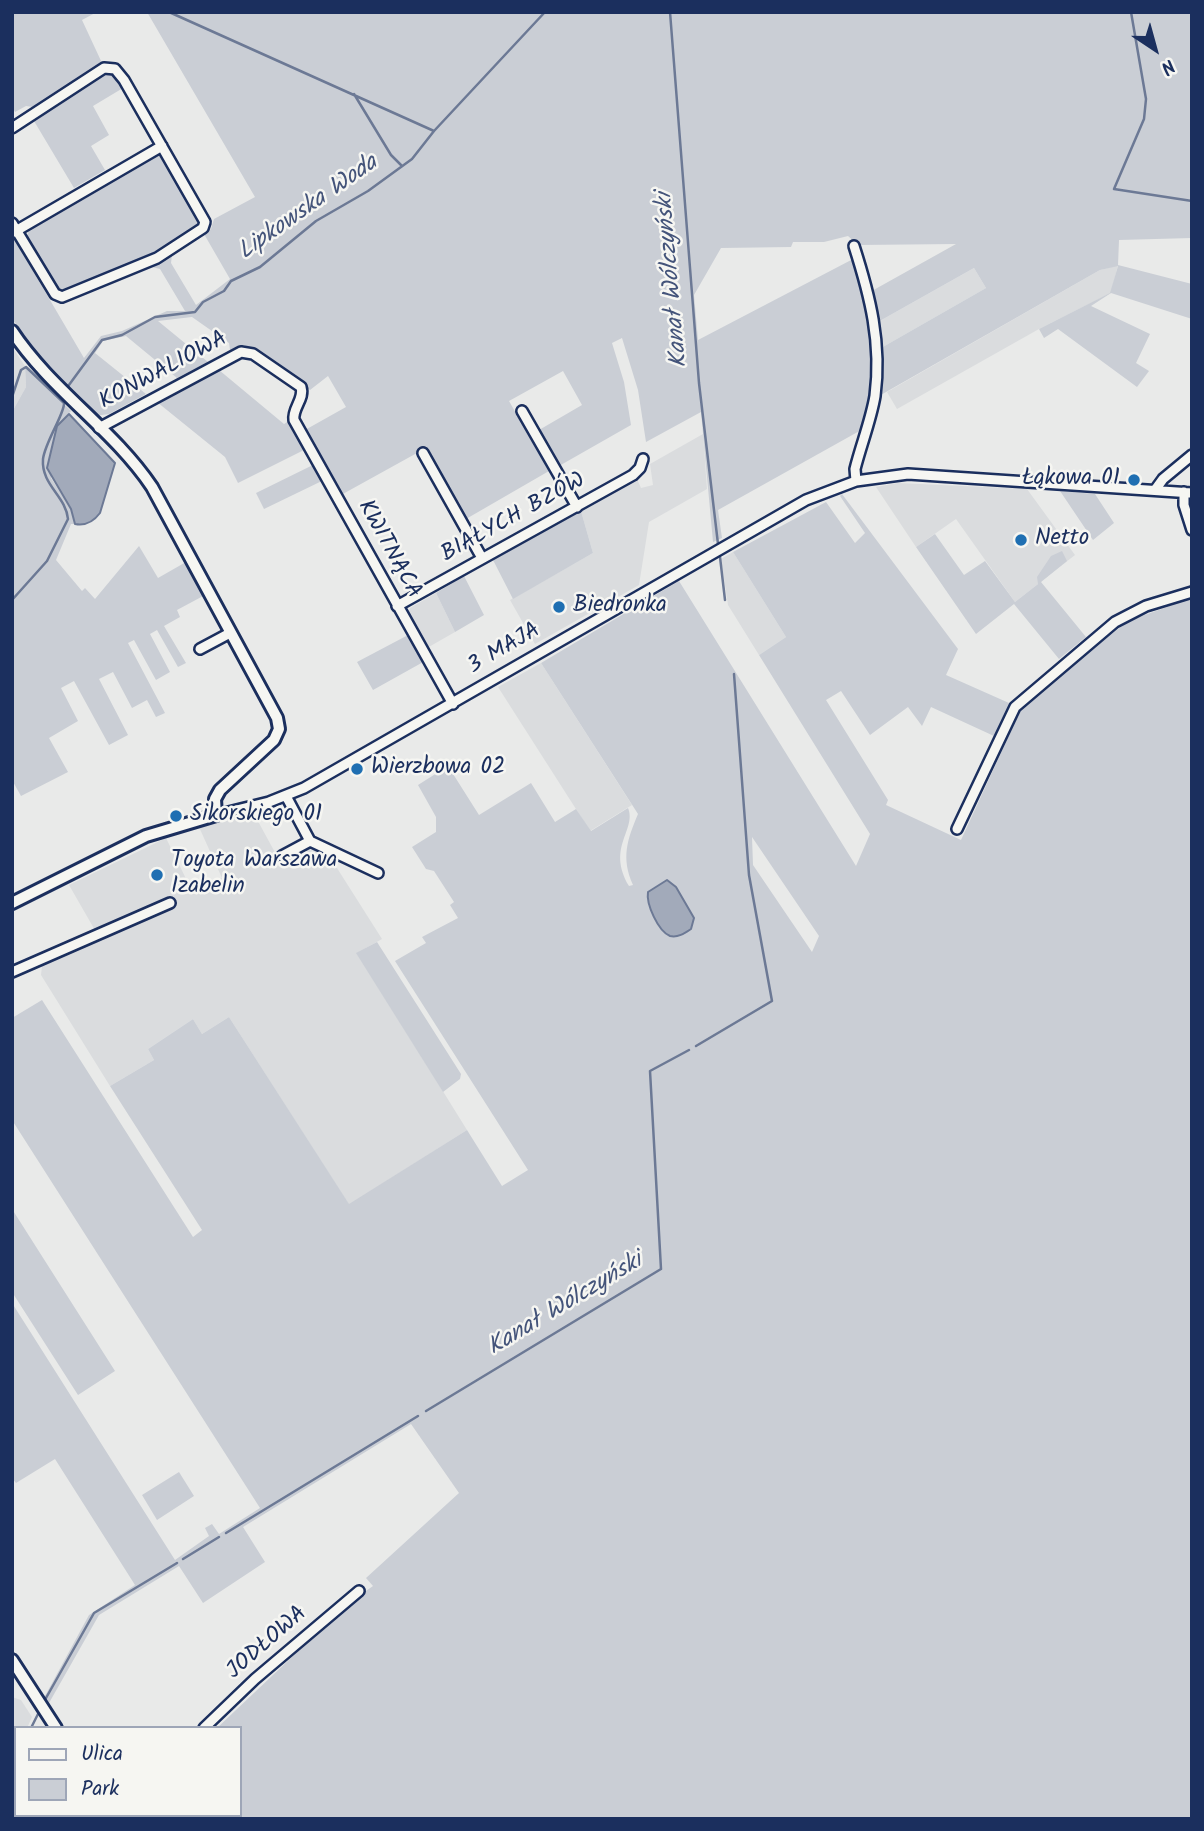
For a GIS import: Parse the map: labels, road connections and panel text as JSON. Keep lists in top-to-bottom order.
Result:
{
  "streets": {
    "main road": ["3 MAJA"],
    "street": [
      "KONWALIOWA",
      "BIAŁYCH BZÓW",
      "KWITNĄCA",
      "JODŁOWA"
    ]
  },
  "crossings": [
    ["KONWALIOWA", "KWITNĄCA"],
    ["BIAŁYCH BZÓW", "KWITNĄCA"],
    ["KWITNĄCA", "3 MAJA"]
  ],
  "water": ["Lipkowska Woda", "Kanał Wólczyński"],
  "places": [
    "Łąkowa 01",
    "Netto",
    "Biedronka",
    "Wierzbowa 02",
    "Sikorskiego 01",
    "Toyota Warszawa Izabelin"
  ],
  "legend": ["Ulica", "Park"],
  "north": "bottom right"
}
